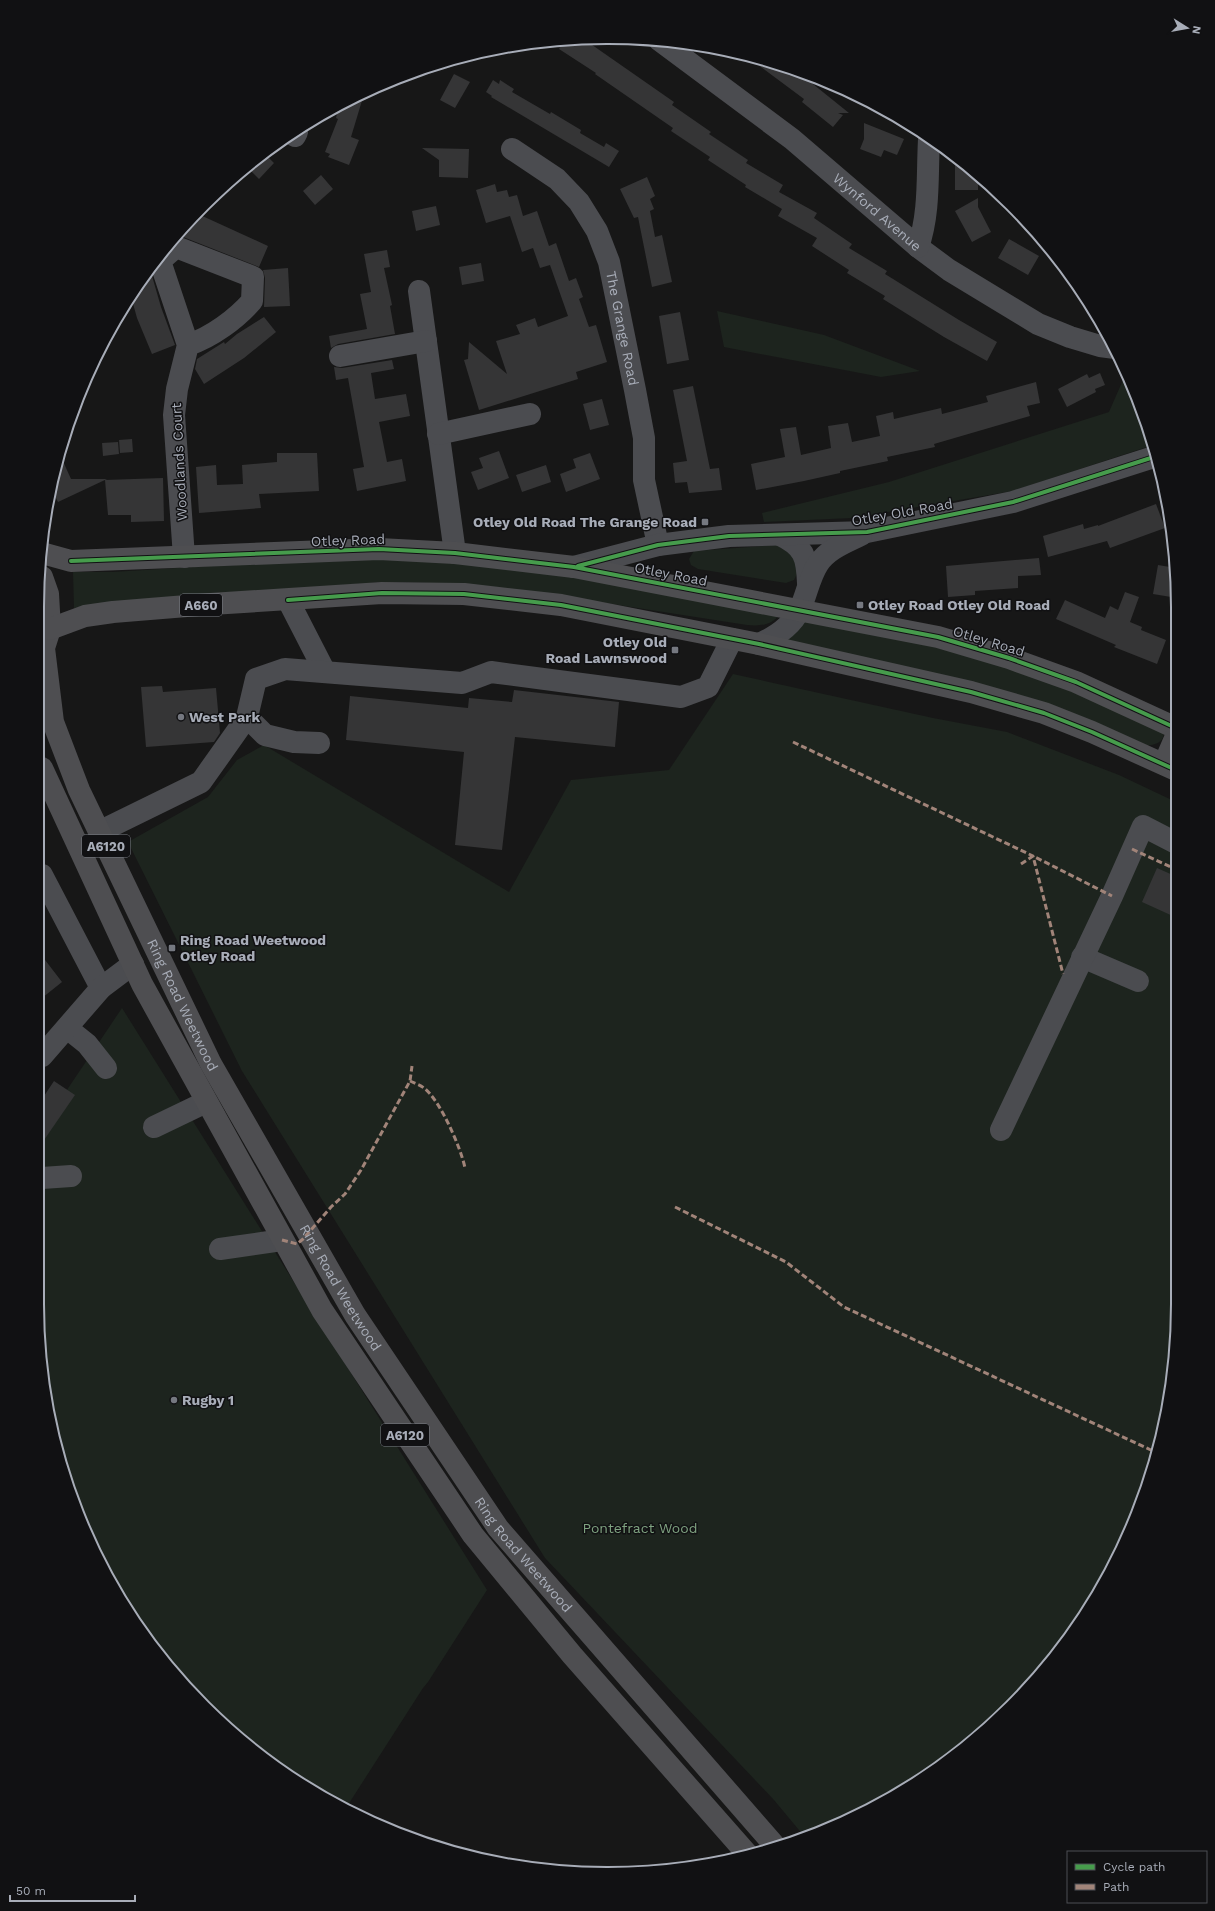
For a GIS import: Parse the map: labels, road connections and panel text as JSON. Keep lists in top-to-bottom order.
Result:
{
  "streets": {
    "highway": [
      "Otley Road",
      "A660",
      "A6120",
      "Ring Road Weetwood"
    ],
    "street": [
      "Wynford Avenue",
      "The Grange Road",
      "Woodlands Court",
      "Otley Old Road"
    ]
  },
  "crossings": [
    ["The Grange Road", "Otley Old Road"],
    ["Woodlands Court", "Otley Road"],
    ["Otley Old Road", "Otley Road"],
    ["Otley Old Road", "A660"],
    ["A660", "A6120"],
    ["A660", "Ring Road Weetwood"],
    ["A6120", "Ring Road Weetwood"]
  ],
  "parks": ["Pontefract Wood"],
  "places": {
    "transit": [
      "Otley Old Road The Grange Road",
      "Otley Road Otley Old Road",
      "Otley Old Road Lawnswood",
      "Ring Road Weetwood Otley Road"
    ],
    "other": ["West Park", "Rugby 1"]
  },
  "legend": ["Cycle path", "Path"],
  "scale_bar": "50 m",
  "north": "right"
}
